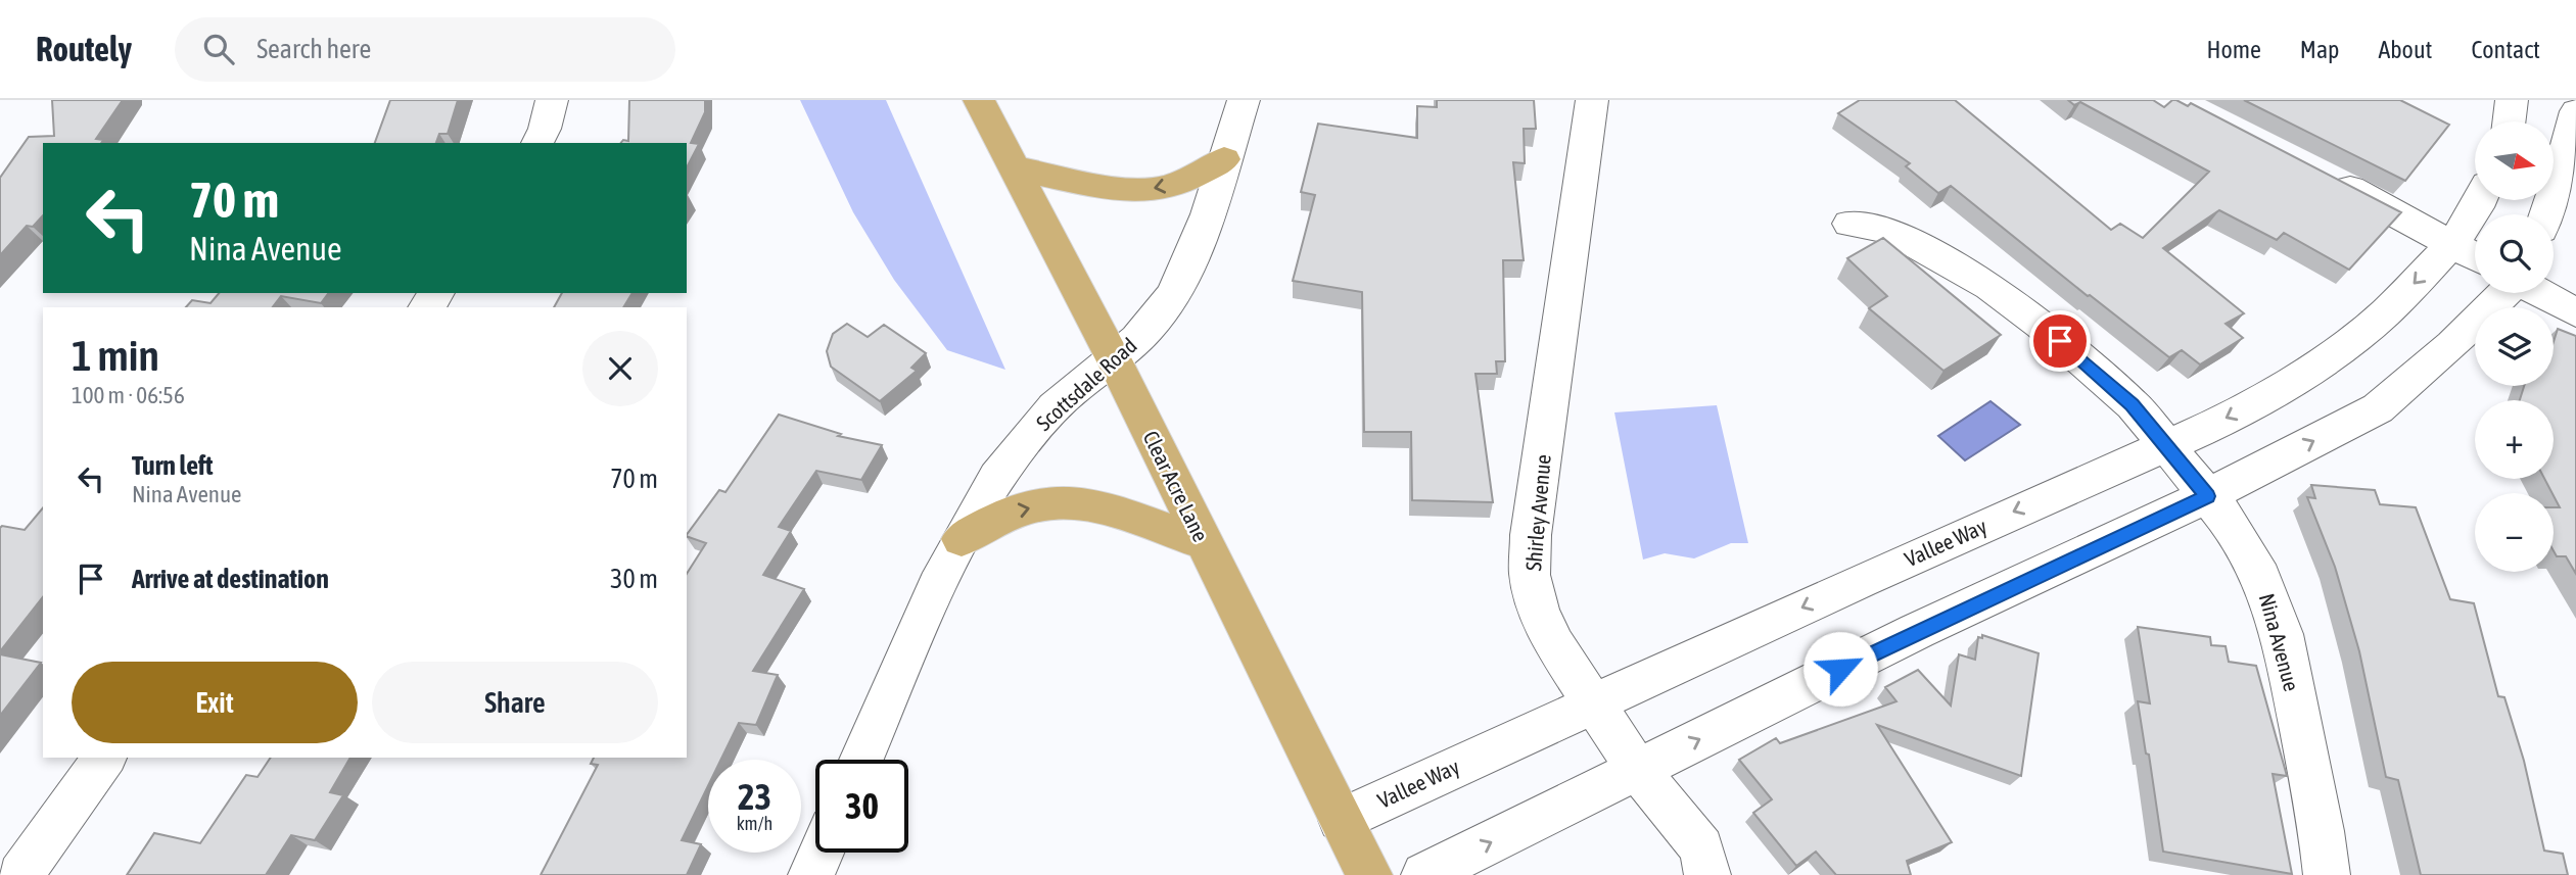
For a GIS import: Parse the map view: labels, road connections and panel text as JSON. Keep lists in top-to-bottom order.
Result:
{
  "streets": {
    "main road": ["Clear Acre Lane"],
    "street": [
      "Scottsdale Road",
      "Shirley Avenue",
      "Vallee Way",
      "Nina Avenue"
    ]
  },
  "crossings": [
    ["Scottsdale Road", "Clear Acre Lane"],
    ["Clear Acre Lane", "Vallee Way"],
    ["Shirley Avenue", "Vallee Way"],
    ["Vallee Way", "Nina Avenue"]
  ],
  "north": "right",
  "page": {
    "header": "Routely",
    "search": "Search here",
    "nav": [
      "Home",
      "Map",
      "About",
      "Contact"
    ],
    "map_buttons": ["+", "−"],
    "turn": ["70 m", "Nina Avenue"],
    "heading": ["1 min", "100 m · 06:56"],
    "list": [
      {
        "name": "Turn left",
        "note": "Nina Avenue",
        "value": "70 m"
      },
      {
        "name": "Arrive at destination",
        "value": "30 m"
      }
    ],
    "buttons": ["Exit", "Share"],
    "speed": "23 km/h",
    "limit": "30"
  }
}
